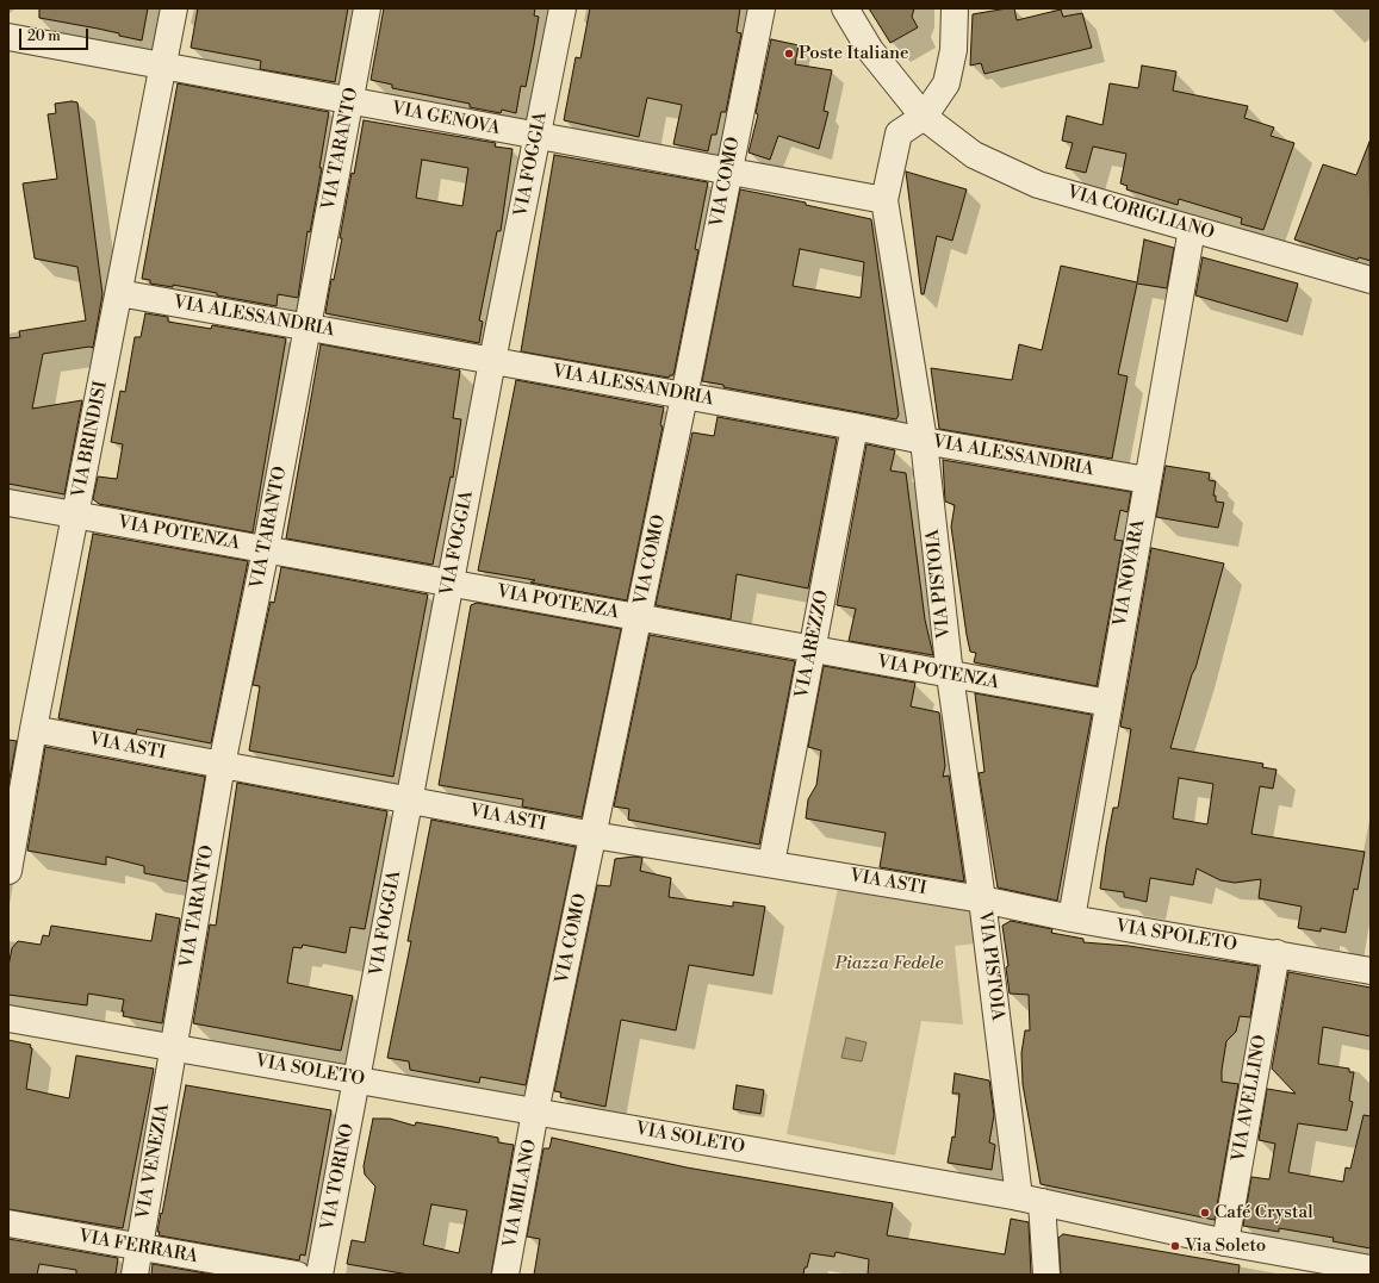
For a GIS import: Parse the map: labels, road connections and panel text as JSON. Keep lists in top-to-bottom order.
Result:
{
  "streets": {
    "street": [
      "VIA GENOVA",
      "VIA TARANTO",
      "VIA FOGGIA",
      "VIA COMO",
      "VIA CORIGLIANO",
      "VIA ALESSANDRIA",
      "VIA BRINDISI",
      "VIA POTENZA",
      "VIA NOVARA",
      "VIA PISTOIA",
      "VIA AREZZO",
      "VIA ASTI",
      "VIA SPOLETO",
      "VIA SOLETO",
      "VIA AVELLINO",
      "VIA VENEZIA",
      "VIA TORINO",
      "VIA MILANO",
      "VIA FERRARA"
    ]
  },
  "crossings": [
    ["VIA GENOVA", "VIA TARANTO"],
    ["VIA GENOVA", "VIA FOGGIA"],
    ["VIA GENOVA", "VIA COMO"],
    ["VIA GENOVA", "VIA BRINDISI"],
    ["VIA GENOVA", "VIA PISTOIA"],
    ["VIA TARANTO", "VIA ALESSANDRIA"],
    ["VIA TARANTO", "VIA POTENZA"],
    ["VIA TARANTO", "VIA ASTI"],
    ["VIA TARANTO", "VIA SOLETO"],
    ["VIA TARANTO", "VIA VENEZIA"],
    ["VIA FOGGIA", "VIA ALESSANDRIA"],
    ["VIA FOGGIA", "VIA POTENZA"],
    ["VIA FOGGIA", "VIA ASTI"],
    ["VIA FOGGIA", "VIA SOLETO"],
    ["VIA FOGGIA", "VIA TORINO"],
    ["VIA COMO", "VIA ALESSANDRIA"],
    ["VIA COMO", "VIA POTENZA"],
    ["VIA COMO", "VIA ASTI"],
    ["VIA COMO", "VIA SOLETO"],
    ["VIA COMO", "VIA MILANO"],
    ["VIA CORIGLIANO", "VIA NOVARA"],
    ["VIA CORIGLIANO", "VIA PISTOIA"],
    ["VIA ALESSANDRIA", "VIA BRINDISI"],
    ["VIA ALESSANDRIA", "VIA NOVARA"],
    ["VIA ALESSANDRIA", "VIA PISTOIA"],
    ["VIA ALESSANDRIA", "VIA AREZZO"],
    ["VIA BRINDISI", "VIA POTENZA"],
    ["VIA BRINDISI", "VIA ASTI"],
    ["VIA POTENZA", "VIA NOVARA"],
    ["VIA POTENZA", "VIA PISTOIA"],
    ["VIA POTENZA", "VIA AREZZO"],
    ["VIA NOVARA", "VIA SPOLETO"],
    ["VIA PISTOIA", "VIA ASTI"],
    ["VIA PISTOIA", "VIA SPOLETO"],
    ["VIA PISTOIA", "VIA SOLETO"],
    ["VIA AREZZO", "VIA ASTI"],
    ["VIA ASTI", "VIA SPOLETO"],
    ["VIA SPOLETO", "VIA AVELLINO"],
    ["VIA SOLETO", "VIA AVELLINO"],
    ["VIA SOLETO", "VIA VENEZIA"],
    ["VIA SOLETO", "VIA TORINO"],
    ["VIA SOLETO", "VIA MILANO"],
    ["VIA VENEZIA", "VIA FERRARA"]
  ],
  "parks": ["Piazza Fedele"],
  "places": ["Poste Italiane", "Café Crystal", "Via Soleto"],
  "scale_bar": "20 m"
}
